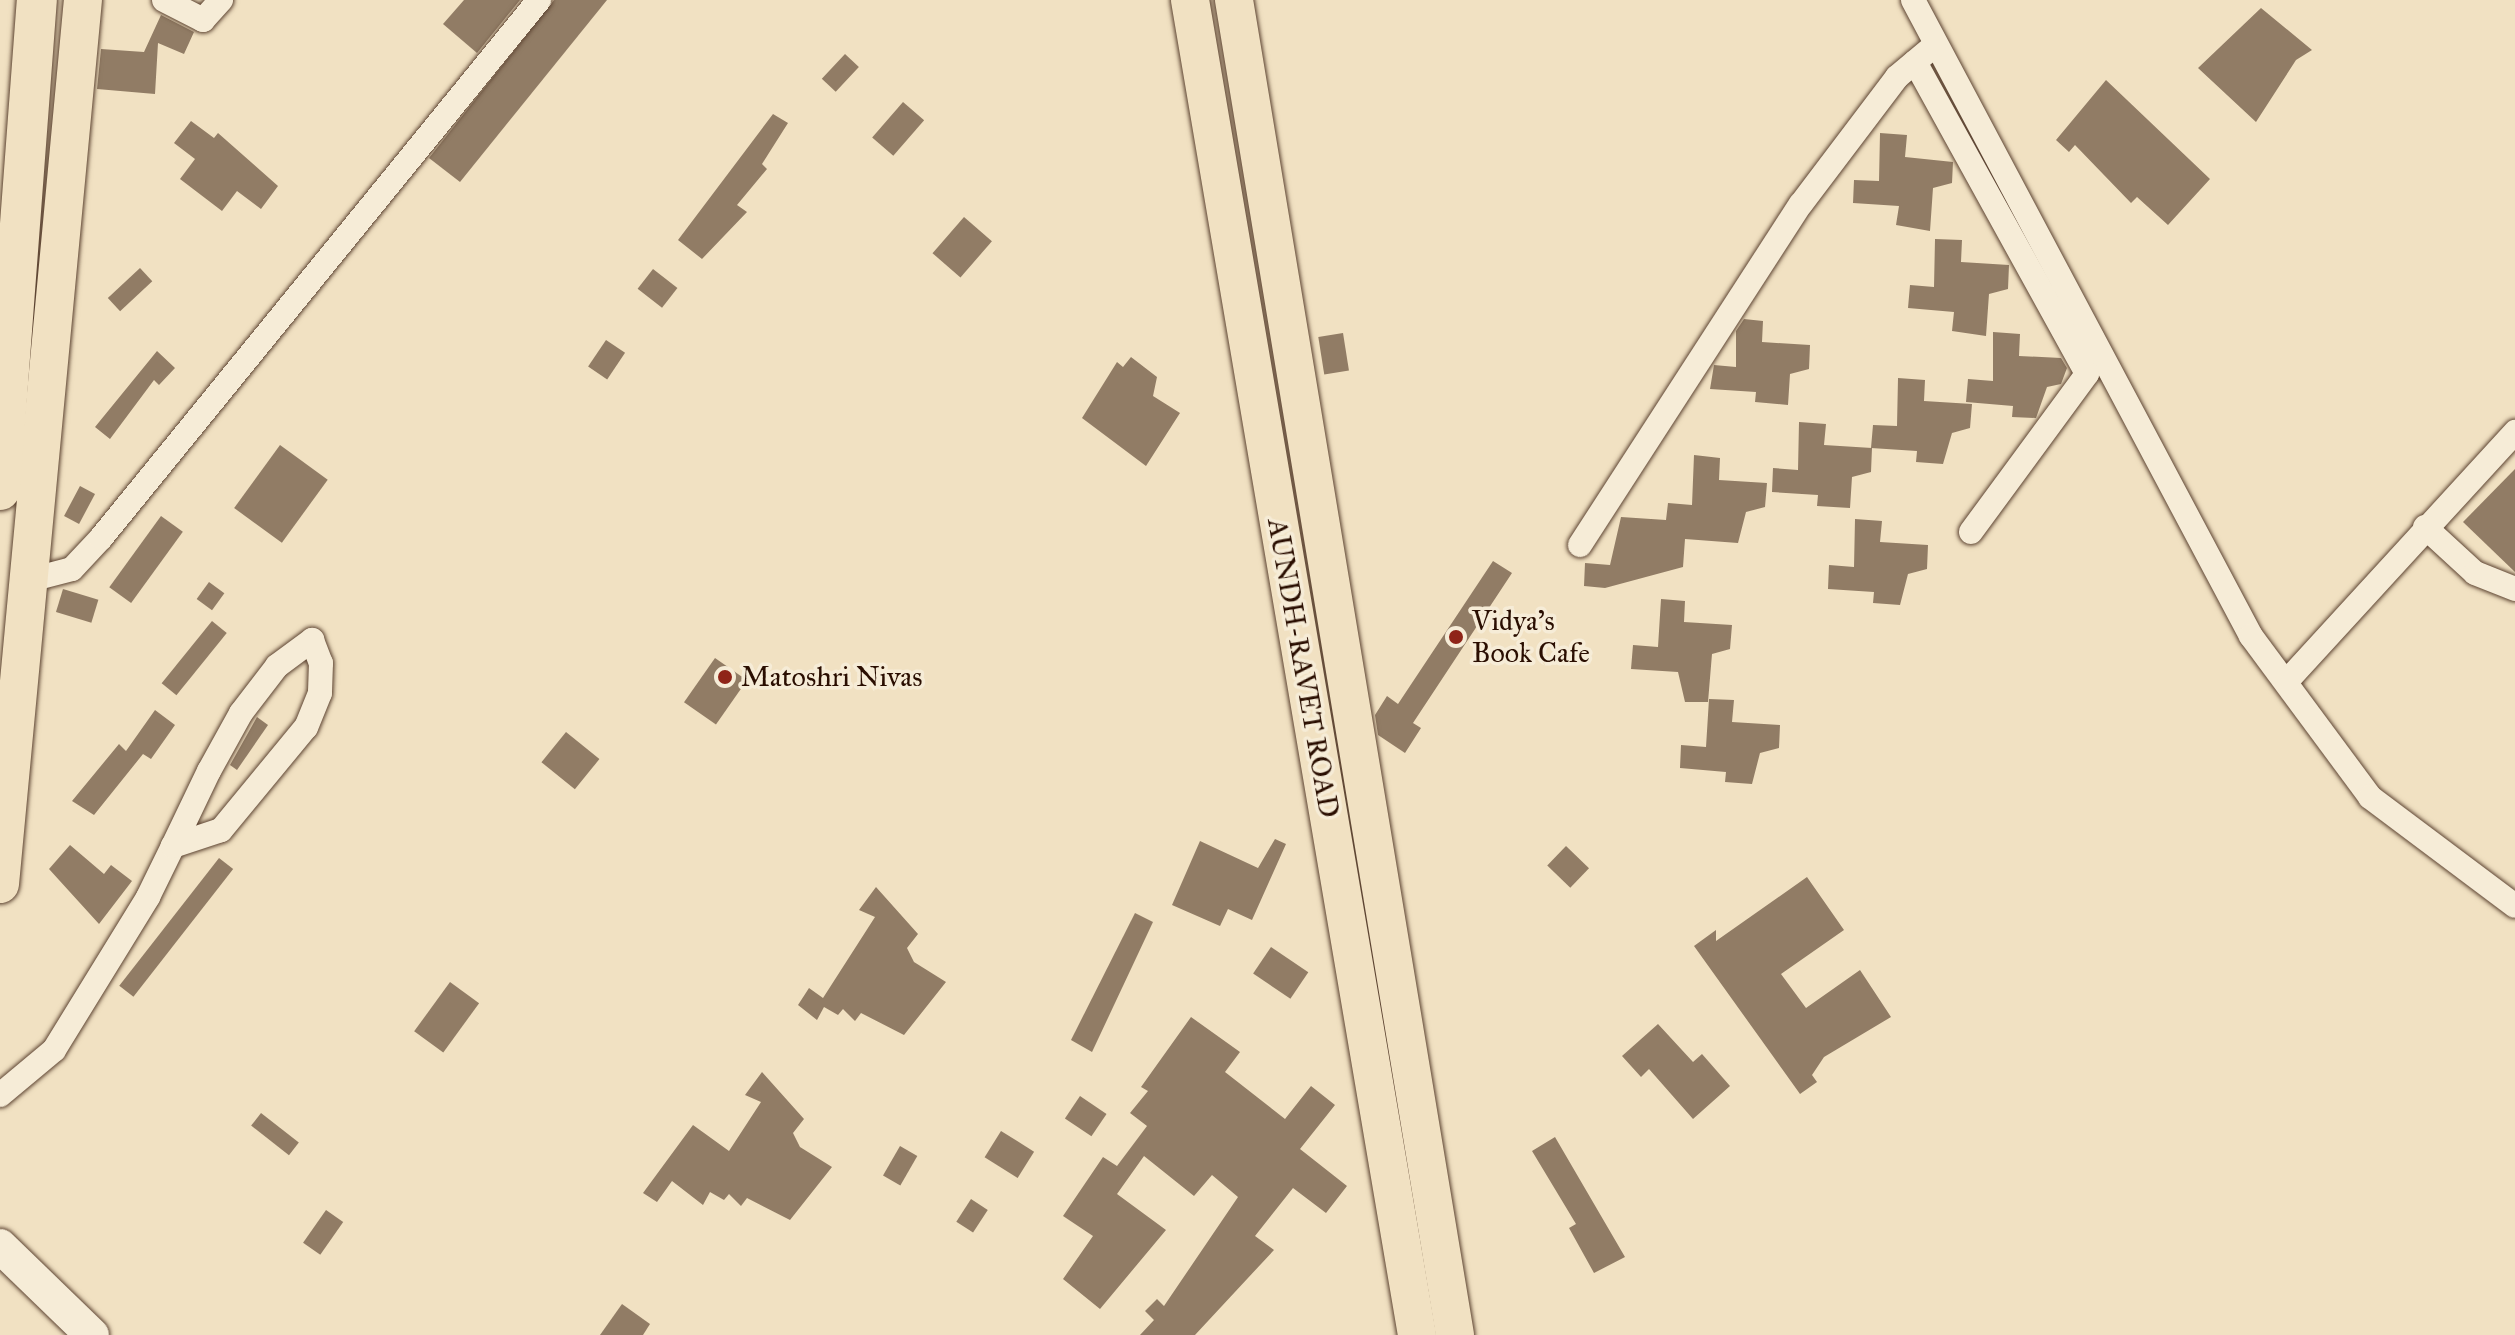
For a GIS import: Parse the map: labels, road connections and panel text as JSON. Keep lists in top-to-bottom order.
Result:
{
  "streets": {
    "main road": ["AUNDH-RAVET ROAD"]
  },
  "places": ["Vidya's Book Cafe", "Matoshri Nivas"]
}
